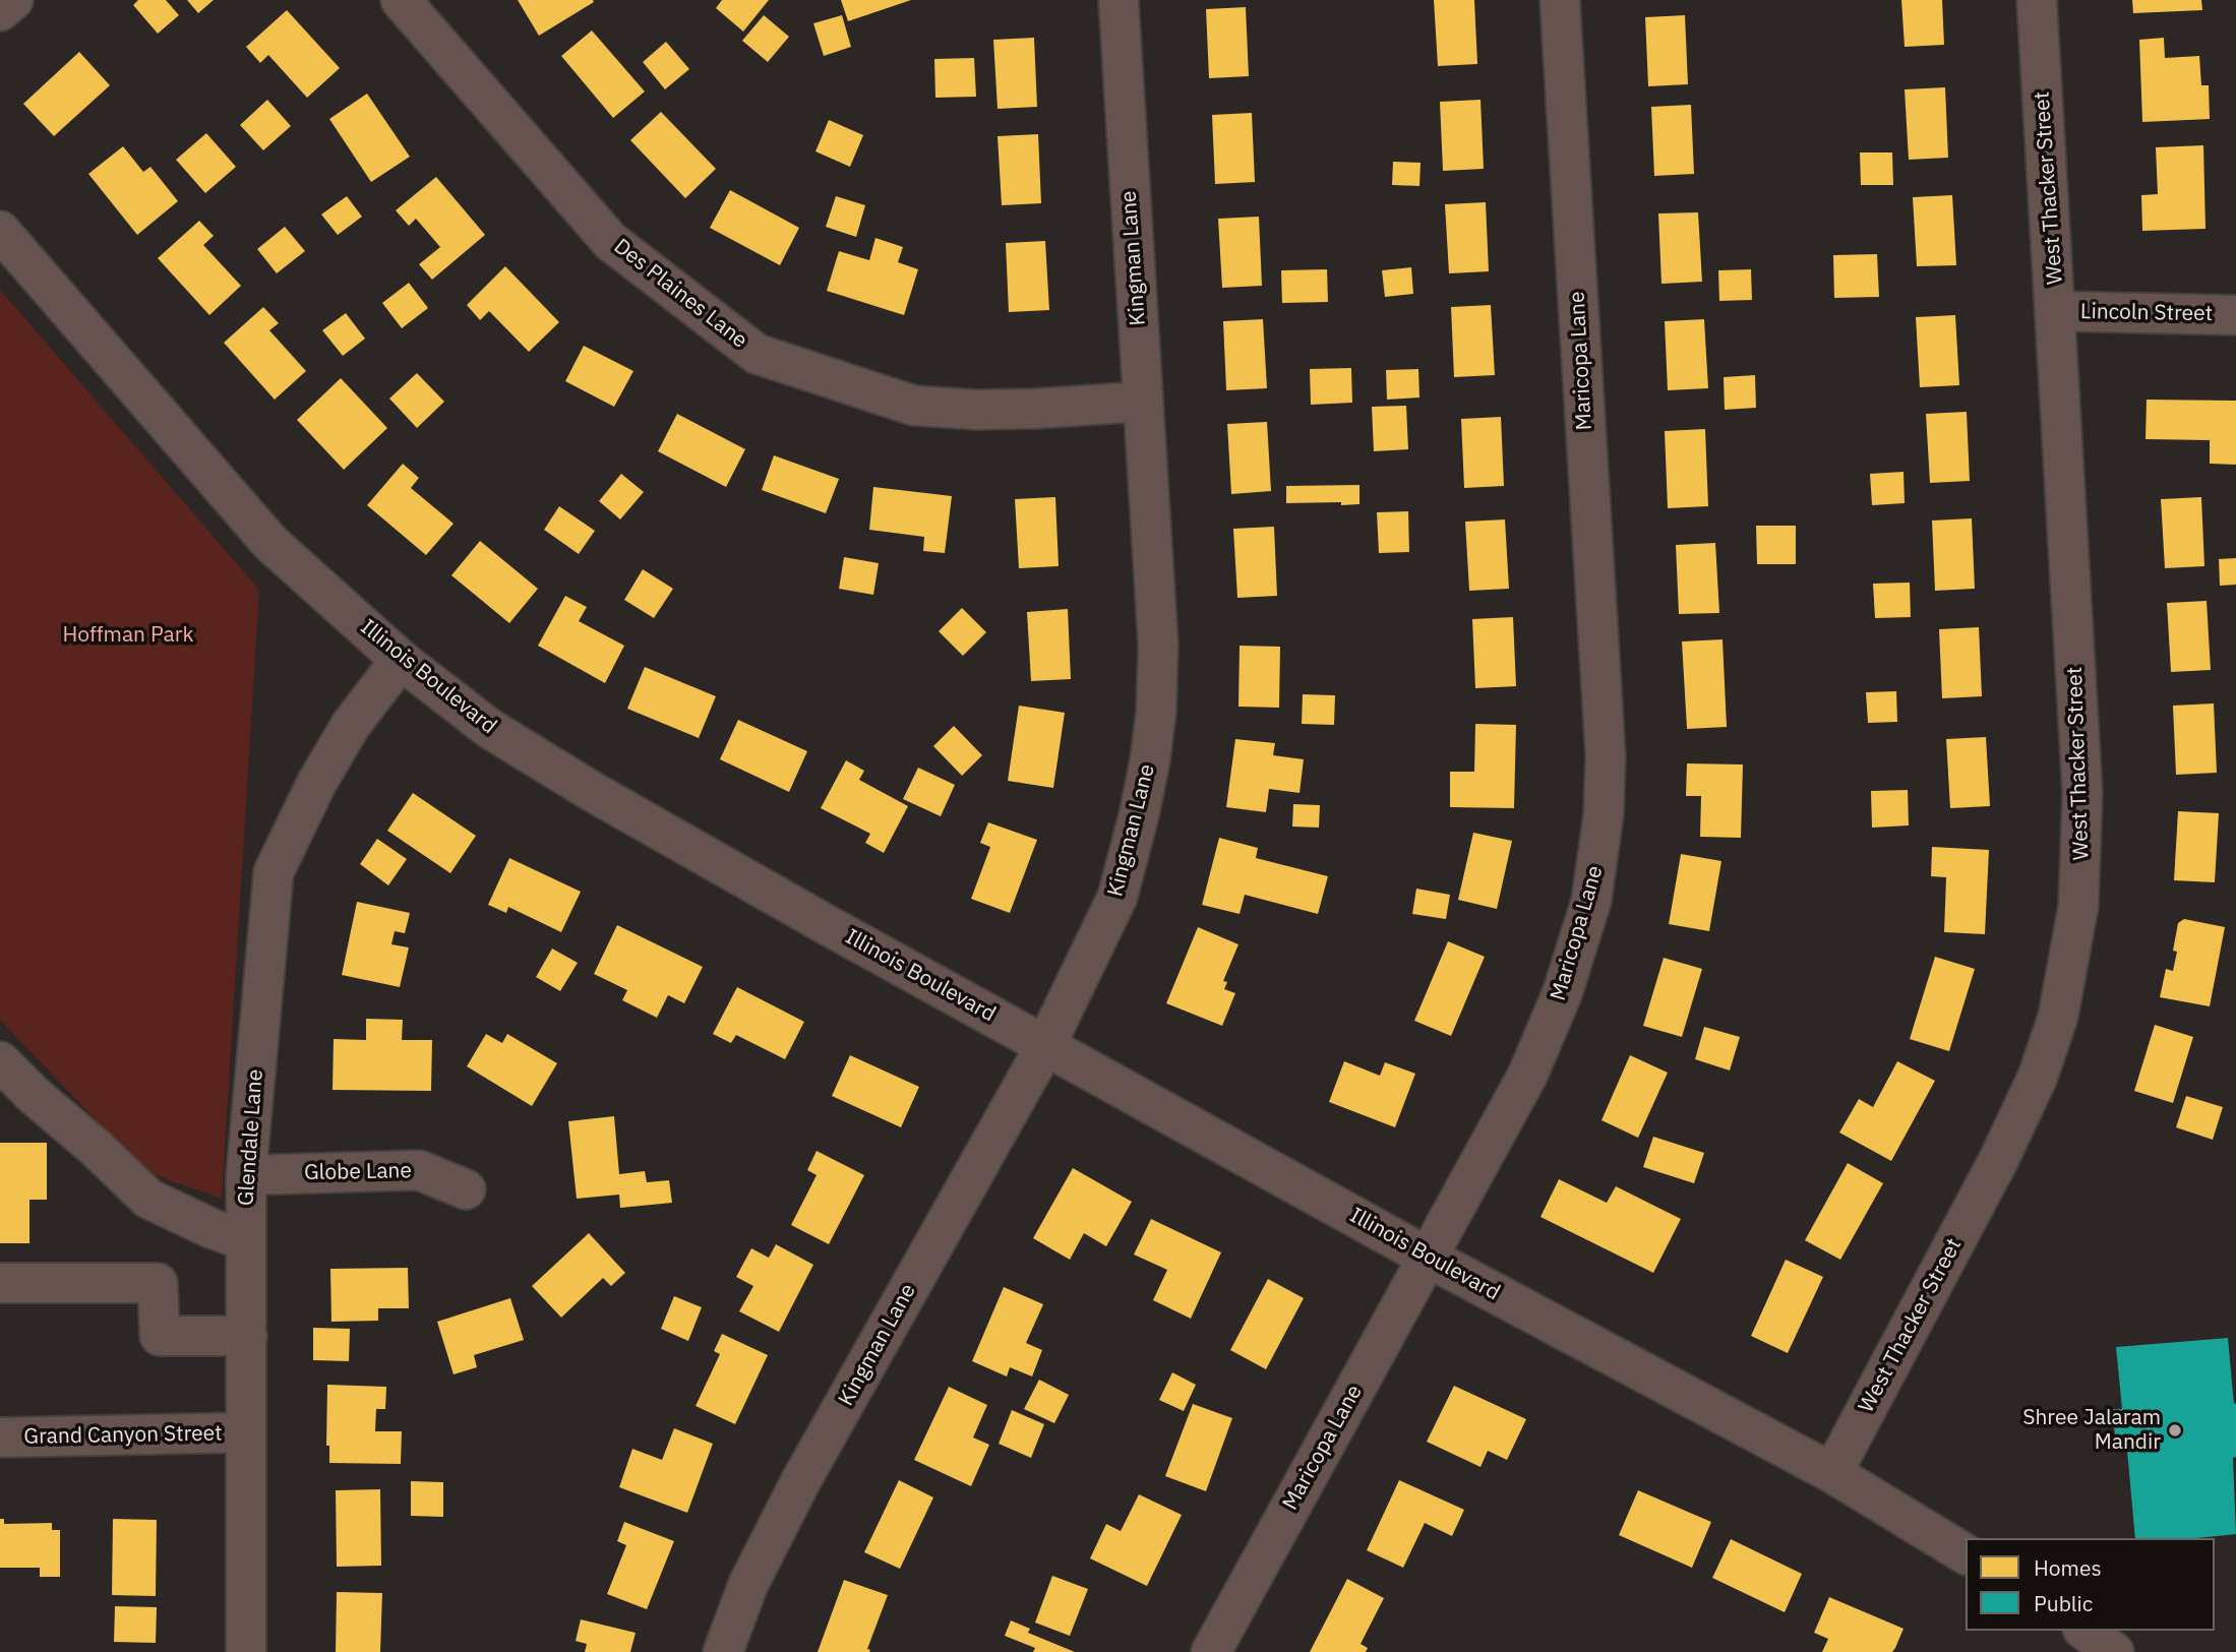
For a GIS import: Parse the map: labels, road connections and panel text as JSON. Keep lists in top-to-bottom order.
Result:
{
  "streets": {
    "street": [
      "West Thacker Street",
      "Kingman Lane",
      "Des Plaines Lane",
      "Lincoln Street",
      "Maricopa Lane",
      "Illinois Boulevard",
      "Glendale Lane",
      "Globe Lane",
      "Grand Canyon Street"
    ]
  },
  "crossings": [
    ["West Thacker Street", "Lincoln Street"],
    ["West Thacker Street", "Illinois Boulevard"],
    ["Kingman Lane", "Des Plaines Lane"],
    ["Kingman Lane", "Illinois Boulevard"],
    ["Maricopa Lane", "Illinois Boulevard"],
    ["Illinois Boulevard", "Glendale Lane"],
    ["Glendale Lane", "Globe Lane"],
    ["Glendale Lane", "Grand Canyon Street"]
  ],
  "parks": ["Hoffman Park"],
  "places": ["Shree Jalaram Mandir"],
  "legend": ["Homes", "Public"]
}
